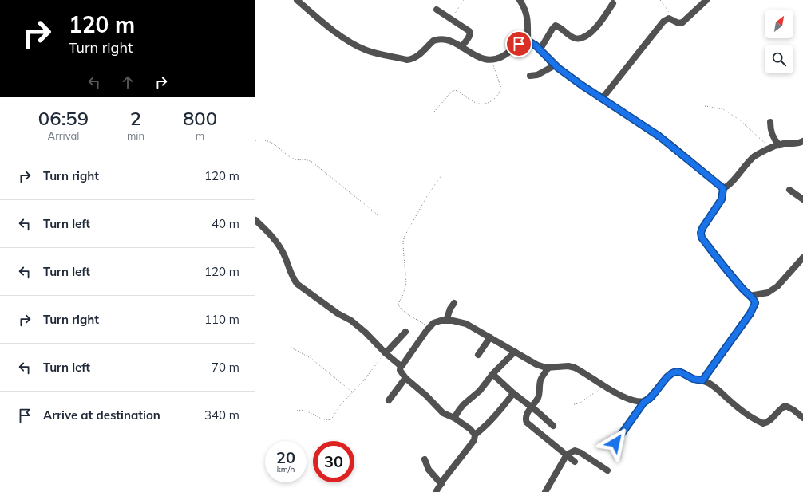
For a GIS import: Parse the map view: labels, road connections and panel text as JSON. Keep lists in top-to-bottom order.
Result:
{
  "north": "top right",
  "page": {
    "turn": ["120 m", "Turn right"],
    "eta": [
      "06:59",
      "Arrival",
      "2",
      "min",
      "800",
      "m"
    ],
    "list": [
      {
        "name": "Turn right",
        "value": "120 m"
      },
      {
        "name": "Turn left",
        "value": "40 m"
      },
      {
        "name": "Turn left",
        "value": "120 m"
      },
      {
        "name": "Turn right",
        "value": "110 m"
      },
      {
        "name": "Turn left",
        "value": "70 m"
      },
      {
        "name": "Arrive at destination",
        "value": "340 m"
      }
    ],
    "speed": "20 km/h",
    "limit": "30"
  }
}
